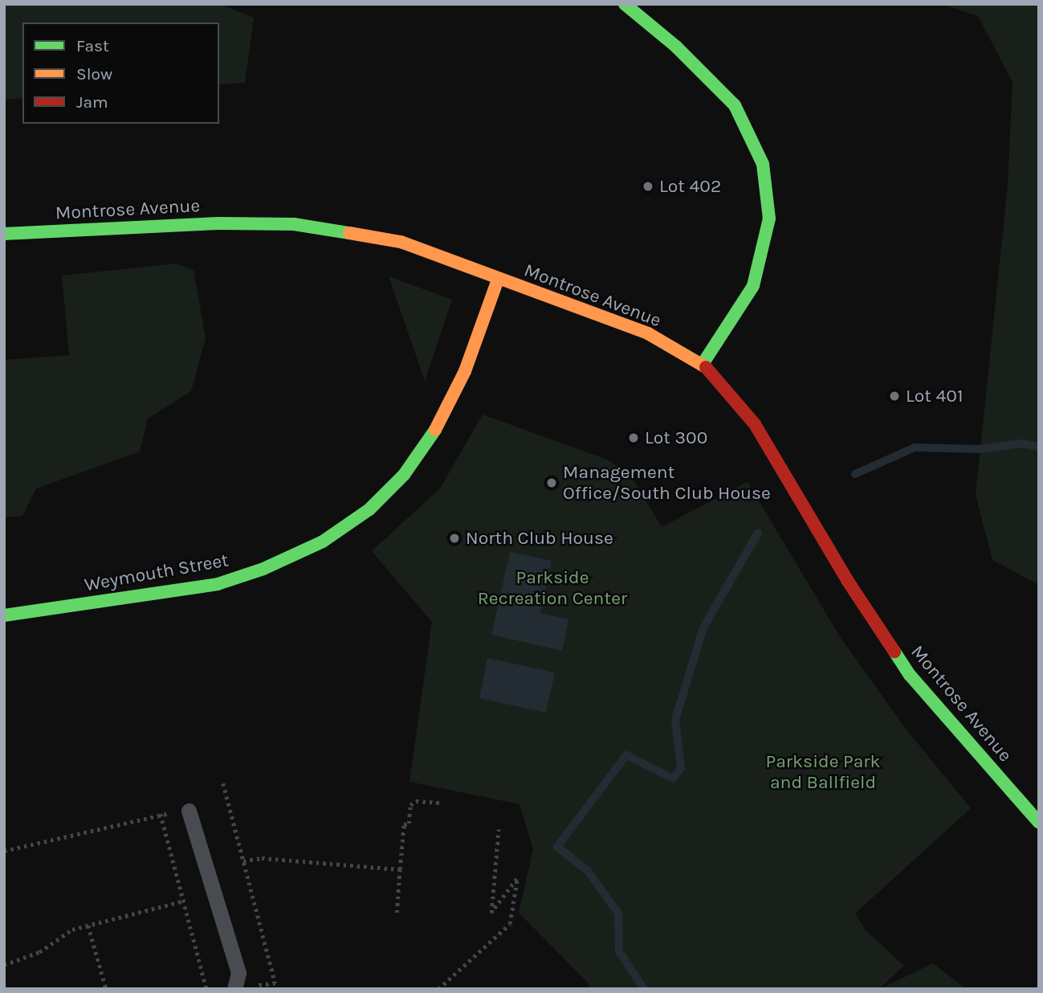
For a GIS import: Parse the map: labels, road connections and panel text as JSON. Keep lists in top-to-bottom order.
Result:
{
  "streets": {
    "street": ["Montrose Avenue", "Weymouth Street"]
  },
  "crossings": [
    ["Montrose Avenue", "Weymouth Street"]
  ],
  "parks": ["Parkside Recreation Center", "Parkside Park and Ballfield"],
  "places": [
    "Lot 402",
    "Lot 401",
    "Lot 300",
    "Management Office/South Club House",
    "North Club House"
  ],
  "legend": ["Fast", "Slow", "Jam"]
}
